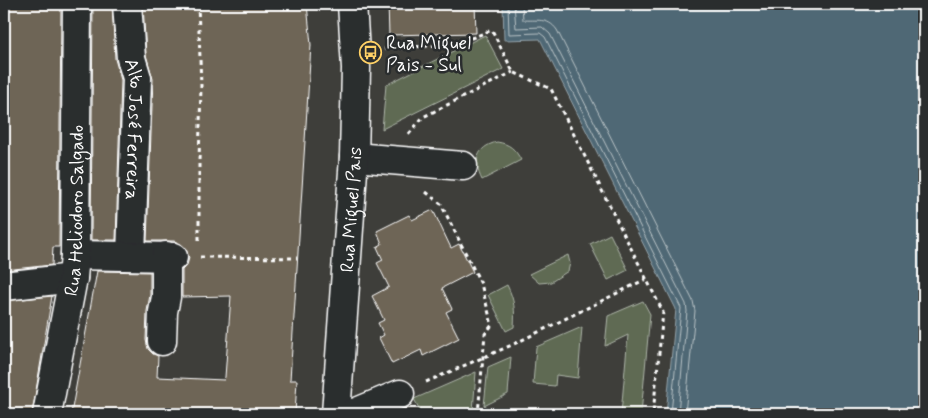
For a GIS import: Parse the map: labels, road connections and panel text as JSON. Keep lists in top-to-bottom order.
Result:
{
  "streets": {
    "street": ["Alto José Ferreira", "Rua Miguel Pais", "Rua Heliodoro Salgado"]
  },
  "places": {
    "bus stop": ["Rua Miguel Pais - Sul"]
  }
}
